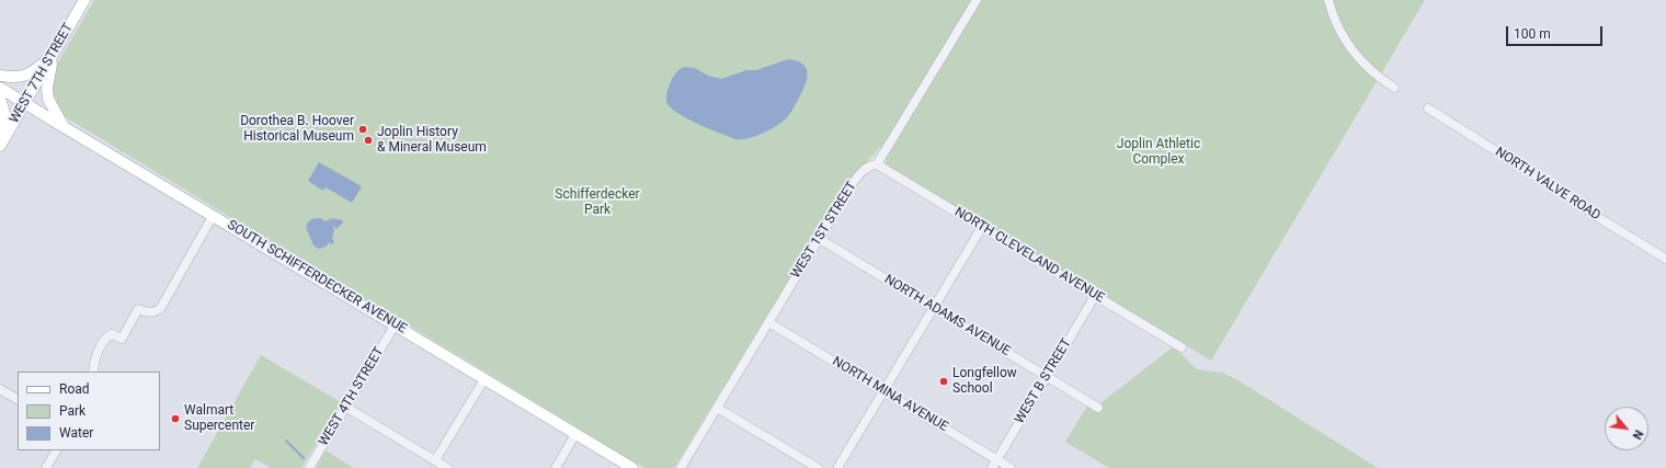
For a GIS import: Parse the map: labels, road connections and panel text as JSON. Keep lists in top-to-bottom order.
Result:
{
  "streets": {
    "main road": ["WEST 7TH STREET", "SOUTH SCHIFFERDECKER AVENUE"],
    "street": [
      "NORTH VALVE ROAD",
      "WEST 1ST STREET",
      "NORTH CLEVELAND AVENUE",
      "NORTH ADAMS AVENUE",
      "WEST B STREET",
      "NORTH MINA AVENUE",
      "WEST 4TH STREET"
    ]
  },
  "crossings": [
    ["WEST 7TH STREET", "SOUTH SCHIFFERDECKER AVENUE"],
    ["WEST 1ST STREET", "NORTH CLEVELAND AVENUE"],
    ["WEST 1ST STREET", "NORTH ADAMS AVENUE"],
    ["WEST 1ST STREET", "NORTH MINA AVENUE"],
    ["NORTH CLEVELAND AVENUE", "WEST B STREET"],
    ["SOUTH SCHIFFERDECKER AVENUE", "WEST 4TH STREET"],
    ["NORTH ADAMS AVENUE", "WEST B STREET"],
    ["WEST B STREET", "NORTH MINA AVENUE"]
  ],
  "parks": ["Joplin Athletic Complex", "Schifferdecker Park"],
  "places": [
    "Dorothea B. Hoover Historical Museum",
    "Joplin History & Mineral Museum",
    "Longfellow School",
    "Walmart Supercenter"
  ],
  "legend": ["Road", "Park", "Water"],
  "scale_bar": "100 m",
  "north": "bottom right"
}
